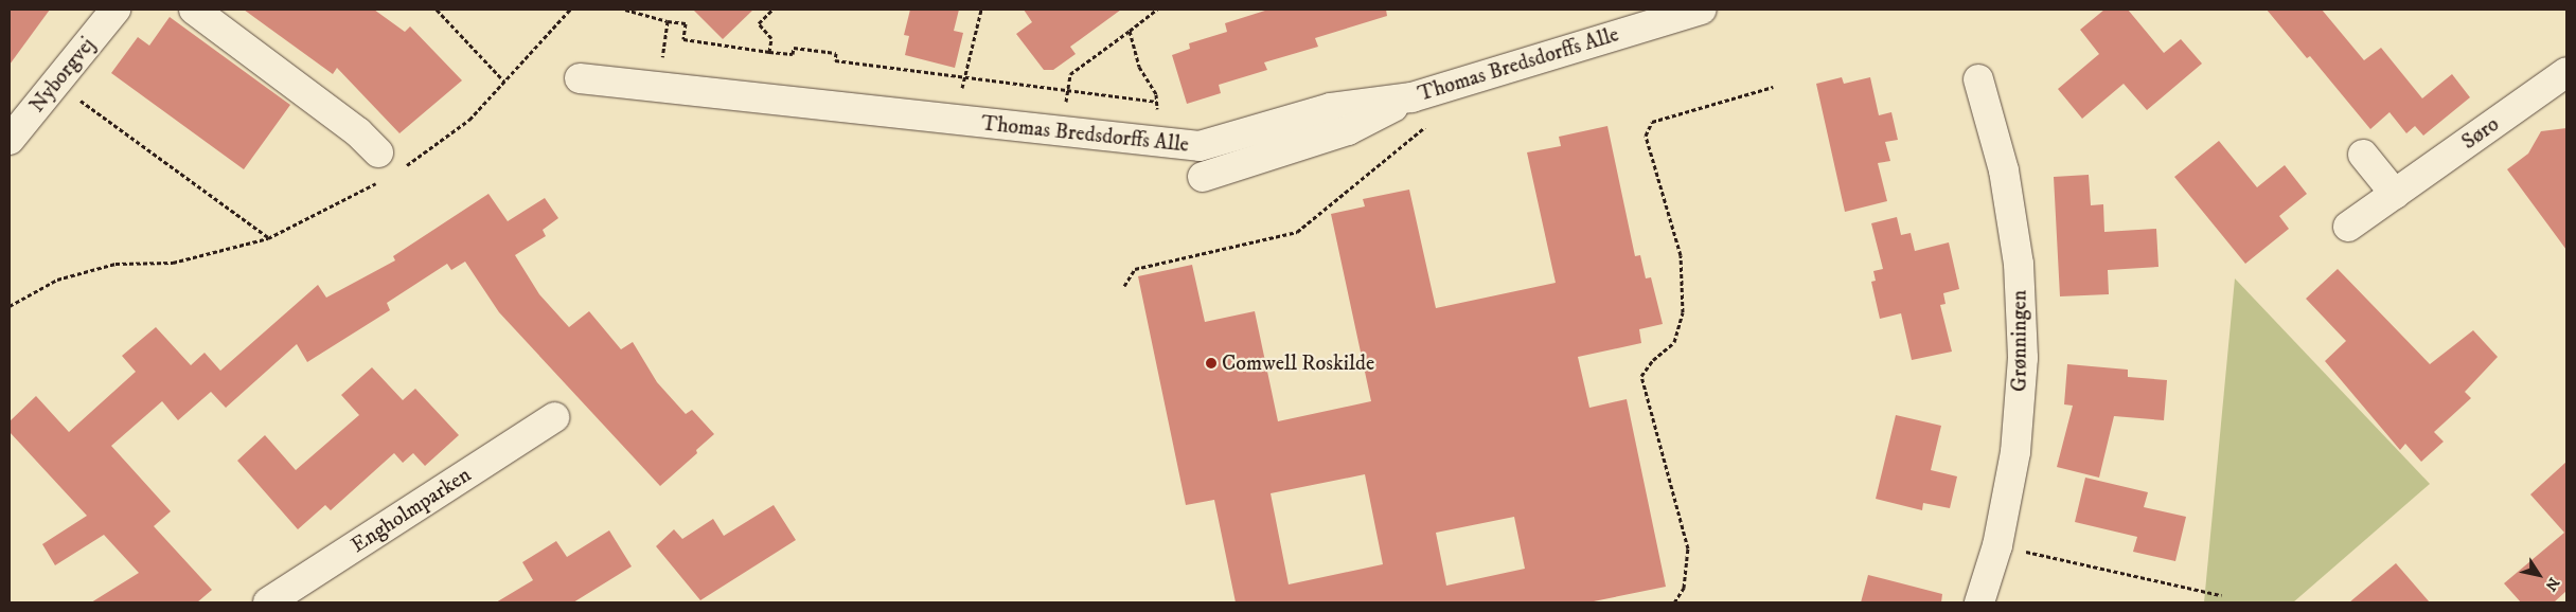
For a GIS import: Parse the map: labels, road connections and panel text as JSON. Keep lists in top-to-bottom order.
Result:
{
  "streets": {
    "street": [
      "Thomas Bredsdorffs Alle",
      "Nyborgvej",
      "Søro",
      "Grønningen",
      "Engholmparken"
    ]
  },
  "places": ["Comwell Roskilde"],
  "north": "bottom right"
}
